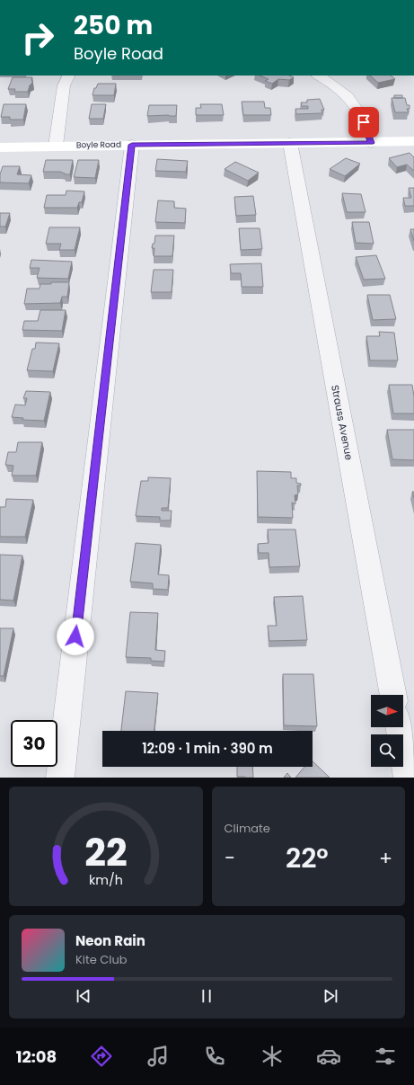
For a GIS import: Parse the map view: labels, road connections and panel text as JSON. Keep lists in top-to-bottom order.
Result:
{
  "streets": {
    "street": ["Boyle Road", "Strauss Avenue"]
  },
  "crossings": [
    ["Boyle Road", "Strauss Avenue"]
  ],
  "north": "right",
  "page": {
    "turn": ["250 m", "Boyle Road"],
    "limit": "30",
    "trip": "12:09 · 1 min · 390 m",
    "tile": "Climate",
    "heat": ["−", "22°", "+"],
    "song": ["Neon Rain", "Kite Club"],
    "tabs": "12:08",
    "gauge": ["22", "km/h"]
  }
}
